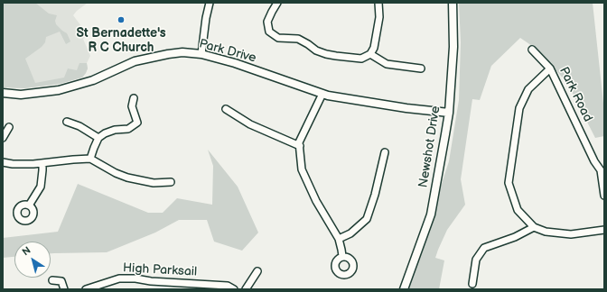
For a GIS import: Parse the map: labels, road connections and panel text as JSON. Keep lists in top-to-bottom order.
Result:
{
  "streets": {
    "street": [
      "Park Drive",
      "Park Road",
      "Newshot Drive",
      "High Parksail"
    ]
  },
  "crossings": [
    ["Park Drive", "Newshot Drive"]
  ],
  "places": ["St Bernadette's R C Church"],
  "north": "top left"
}
